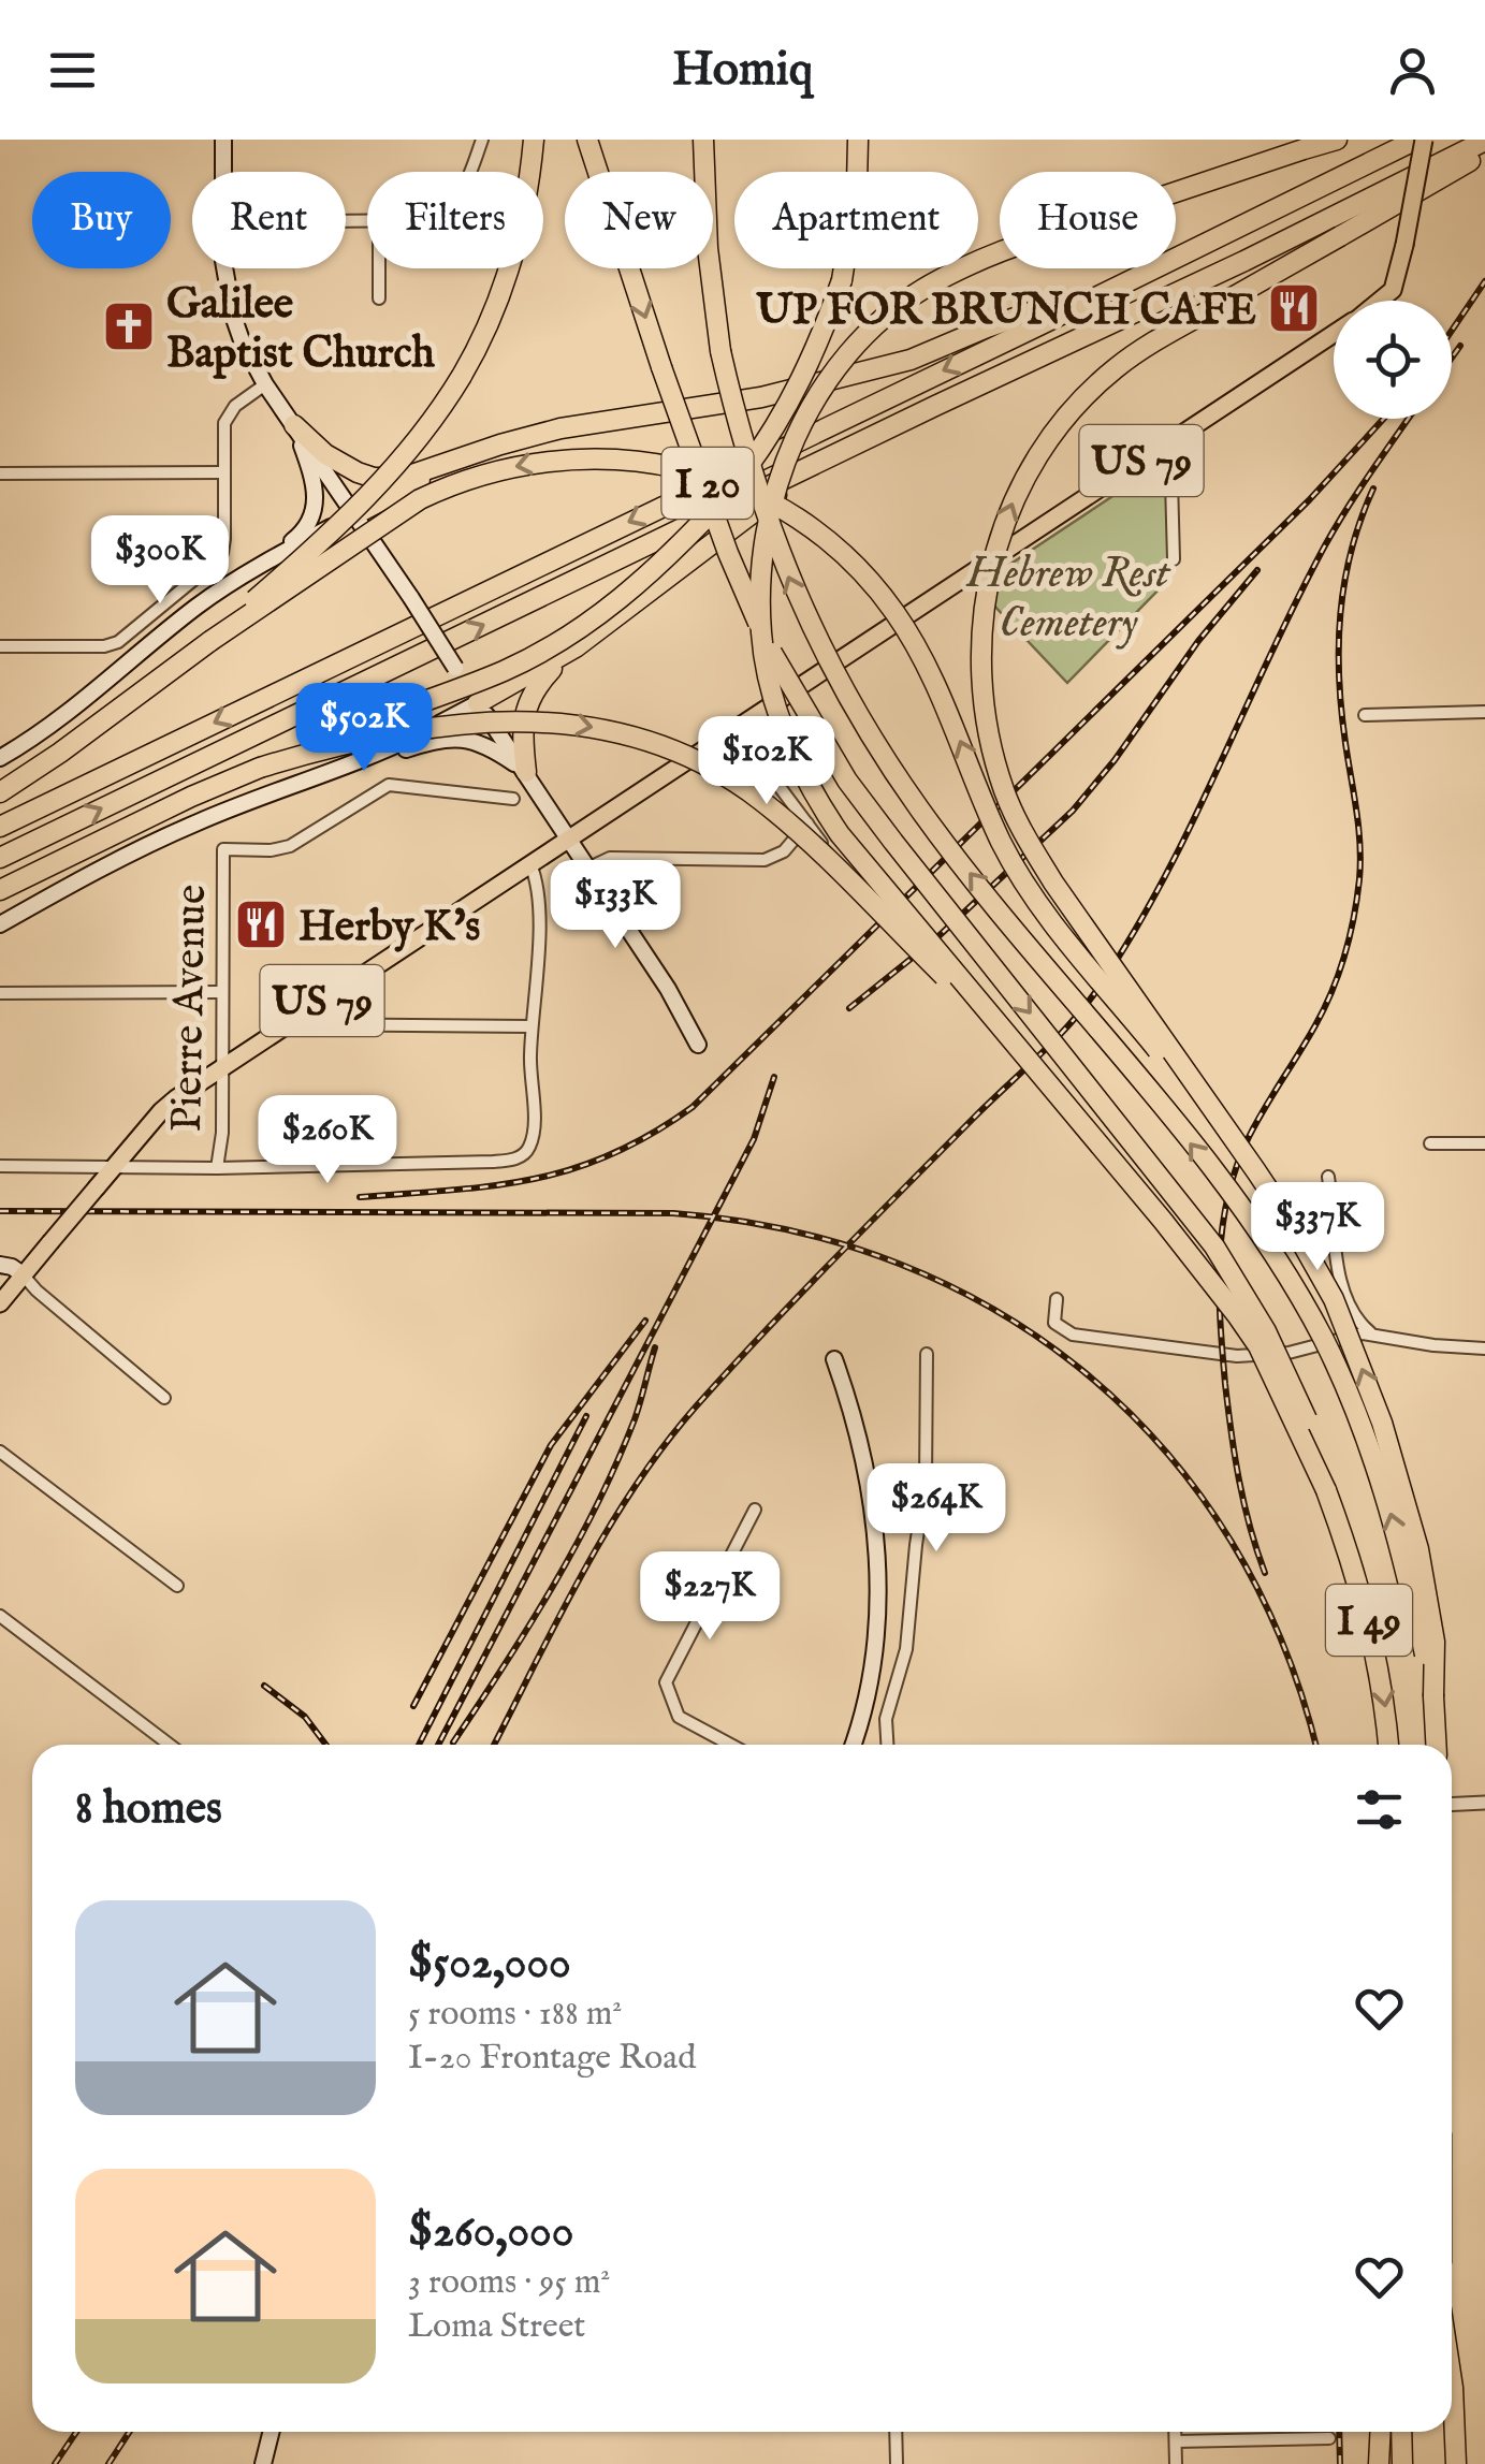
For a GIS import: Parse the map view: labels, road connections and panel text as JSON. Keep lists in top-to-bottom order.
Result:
{
  "streets": {
    "highway": ["I 20", "I 49"],
    "main road": ["US 79"],
    "street": ["Pierre Avenue"]
  },
  "crossings": [
    ["US 79", "I 20"],
    ["US 79", "Pierre Avenue"]
  ],
  "parks": ["Hebrew Rest Cemetery"],
  "places": {
    "restaurant": ["UP FOR BRUNCH CAFE", "Herby K's"],
    "church": ["Galilee Baptist Church"]
  },
  "page": {
    "header": "Homiq",
    "chip": [
      "Buy",
      "Rent",
      "Filters",
      "New",
      "Apartment",
      "House"
    ],
    "price": [
      "$300K",
      "$502K",
      "$102K",
      "$133K",
      "$260K",
      "$337K",
      "$264K",
      "$227K"
    ],
    "heading": "8 homes",
    "list": [
      {
        "name": "$502,000",
        "note": "5 rooms · 188 m² · I-20 Frontage Road"
      },
      {
        "name": "$260,000",
        "note": "3 rooms · 95 m² · Loma Street"
      }
    ]
  }
}
